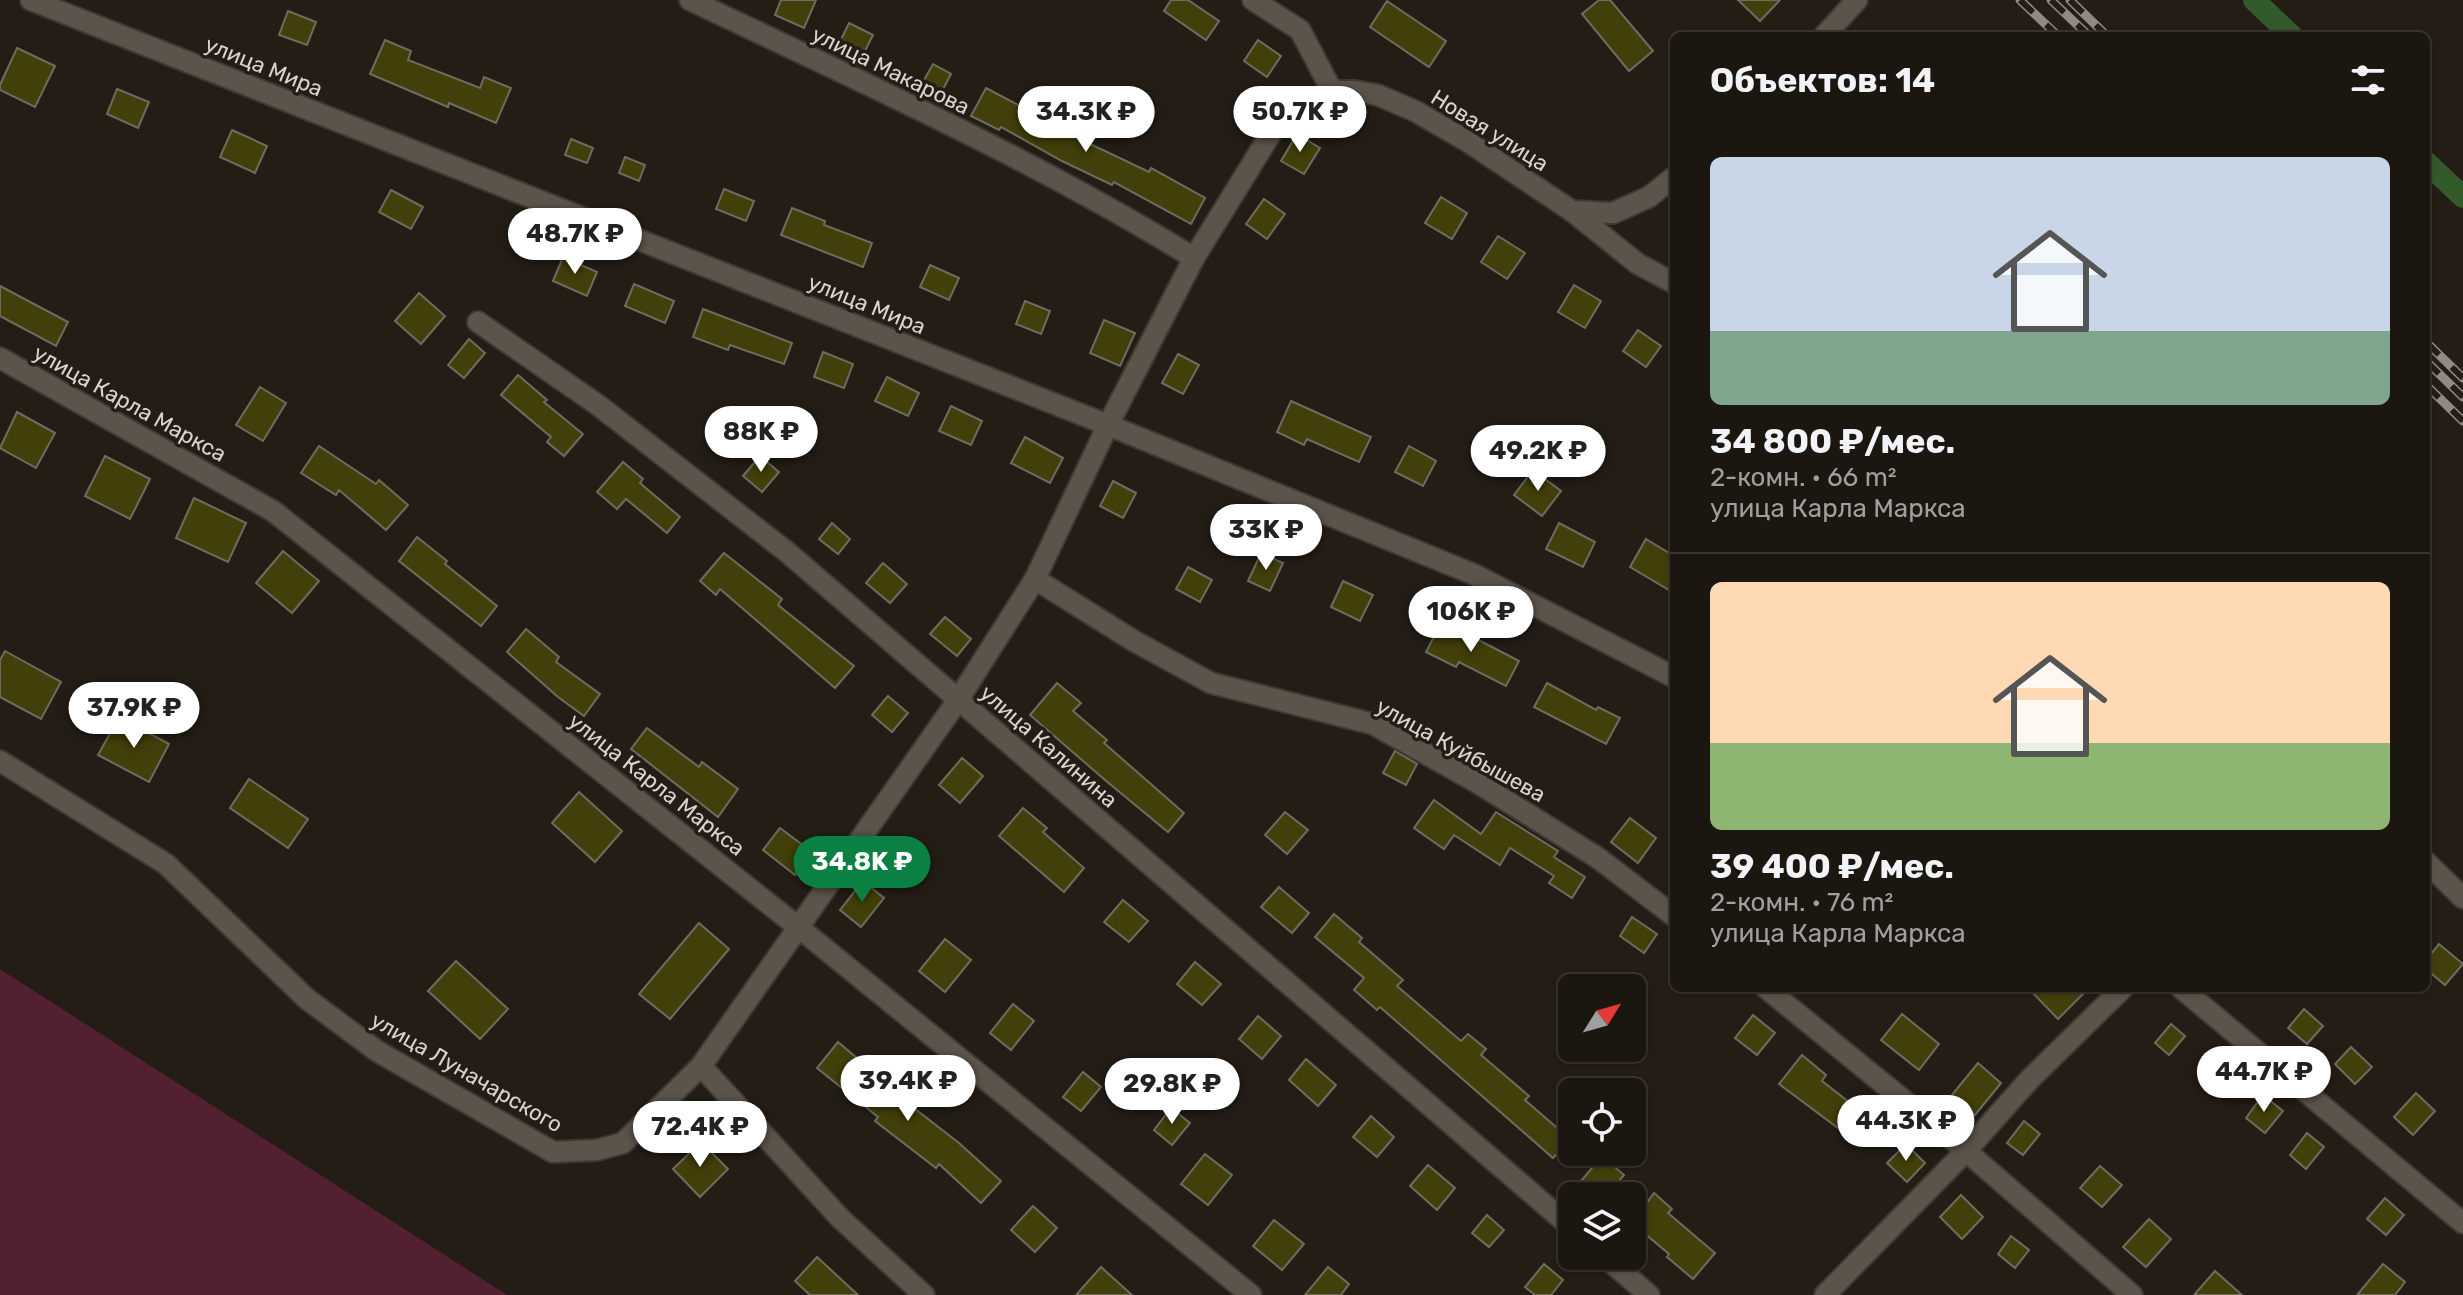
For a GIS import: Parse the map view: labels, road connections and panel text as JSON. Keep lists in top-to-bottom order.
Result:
{
  "streets": {
    "street": [
      "улица Мира",
      "улица Макарова",
      "Новая улица",
      "улица Карла Маркса",
      "улица Калинина",
      "улица Куйбышева",
      "улица Луначарского"
    ]
  },
  "crossings": [
    ["улица Мира", "улица Луначарского"],
    ["улица Макарова", "улица Луначарского"],
    ["Новая улица", "улица Луначарского"],
    ["улица Карла Маркса", "улица Луначарского"],
    ["улица Калинина", "улица Луначарского"],
    ["улица Куйбышева", "улица Луначарского"]
  ],
  "north": "top right",
  "page": {
    "heading": "Объектов: 14",
    "price": [
      "34.3K ₽",
      "50.7K ₽",
      "48.7K ₽",
      "88K ₽",
      "49.2K ₽",
      "33K ₽",
      "106K ₽",
      "37.9K ₽",
      "34.8K ₽",
      "44.7K ₽",
      "39.4K ₽",
      "29.8K ₽",
      "44.3K ₽",
      "72.4K ₽"
    ],
    "list": [
      {
        "name": "34 800 ₽/мес.",
        "note": "2-комн. · 66 m² · улица Карла Маркса"
      },
      {
        "name": "39 400 ₽/мес.",
        "note": "2-комн. · 76 m² · улица Карла Маркса"
      }
    ]
  }
}
